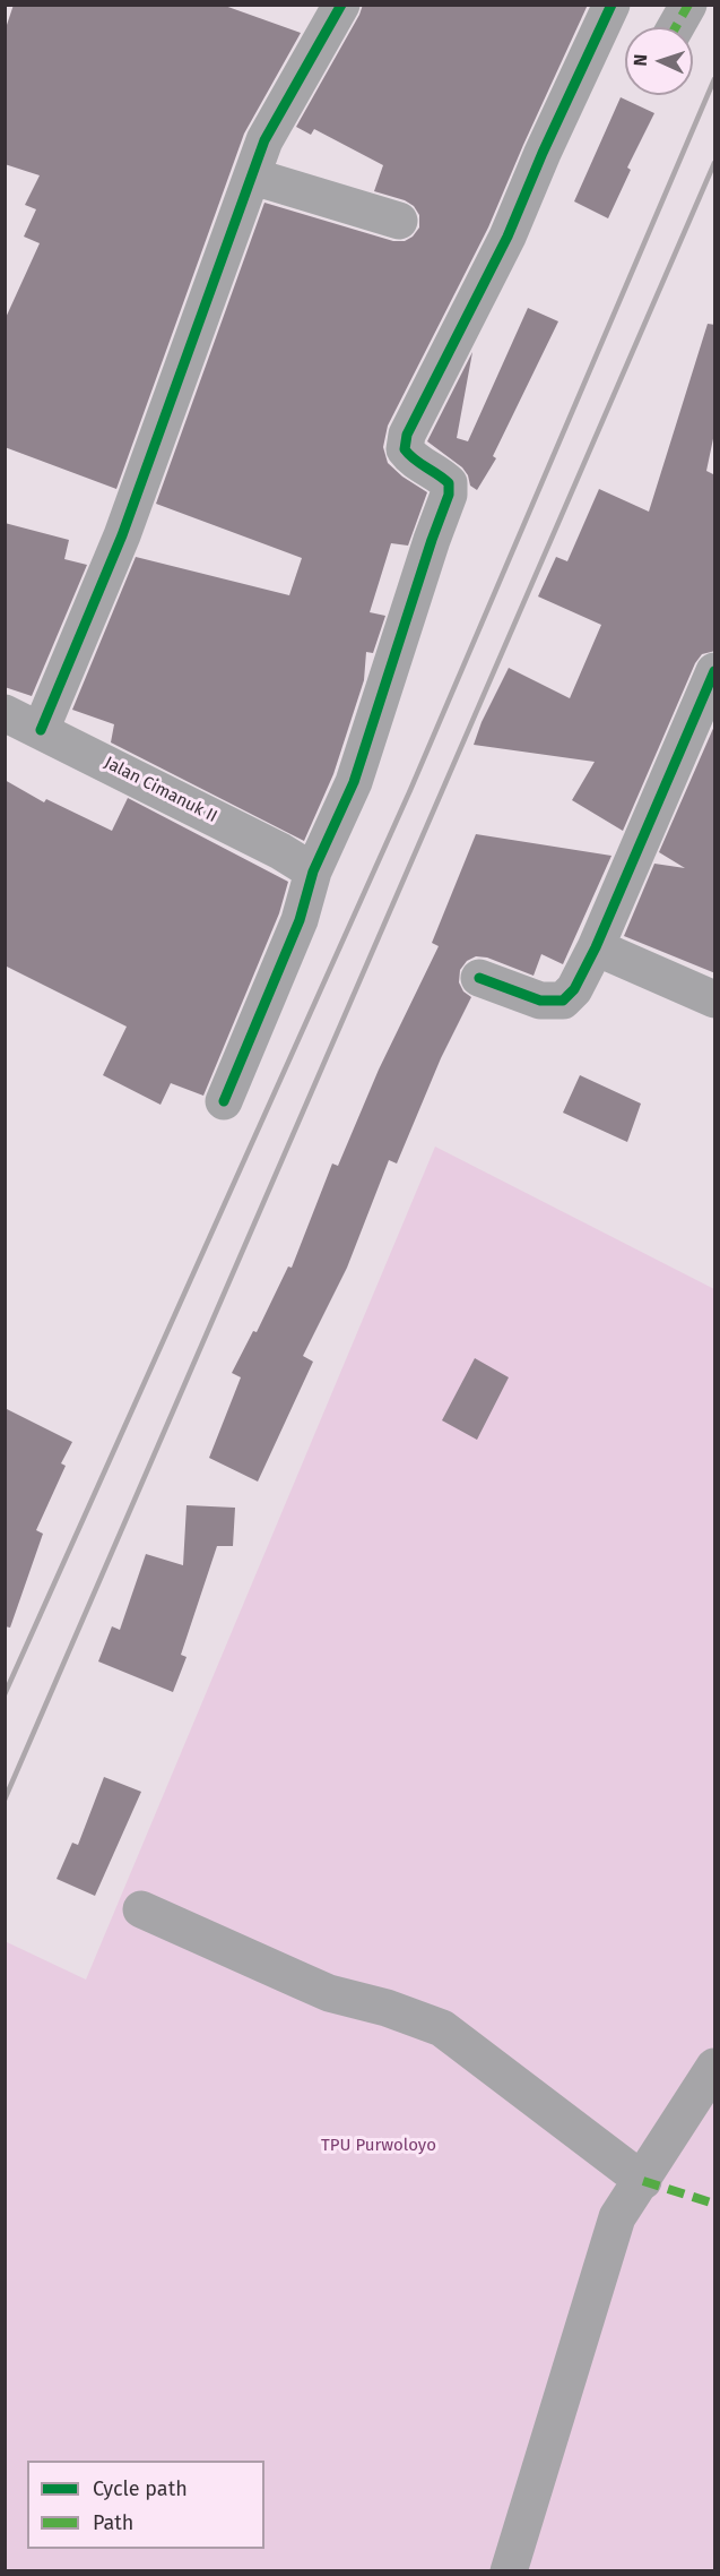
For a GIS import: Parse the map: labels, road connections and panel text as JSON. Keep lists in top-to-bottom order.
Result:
{
  "streets": {
    "street": ["Jalan Cimanuk II"]
  },
  "parks": ["TPU Purwoloyo"],
  "legend": ["Cycle path", "Path"],
  "north": "left"
}
